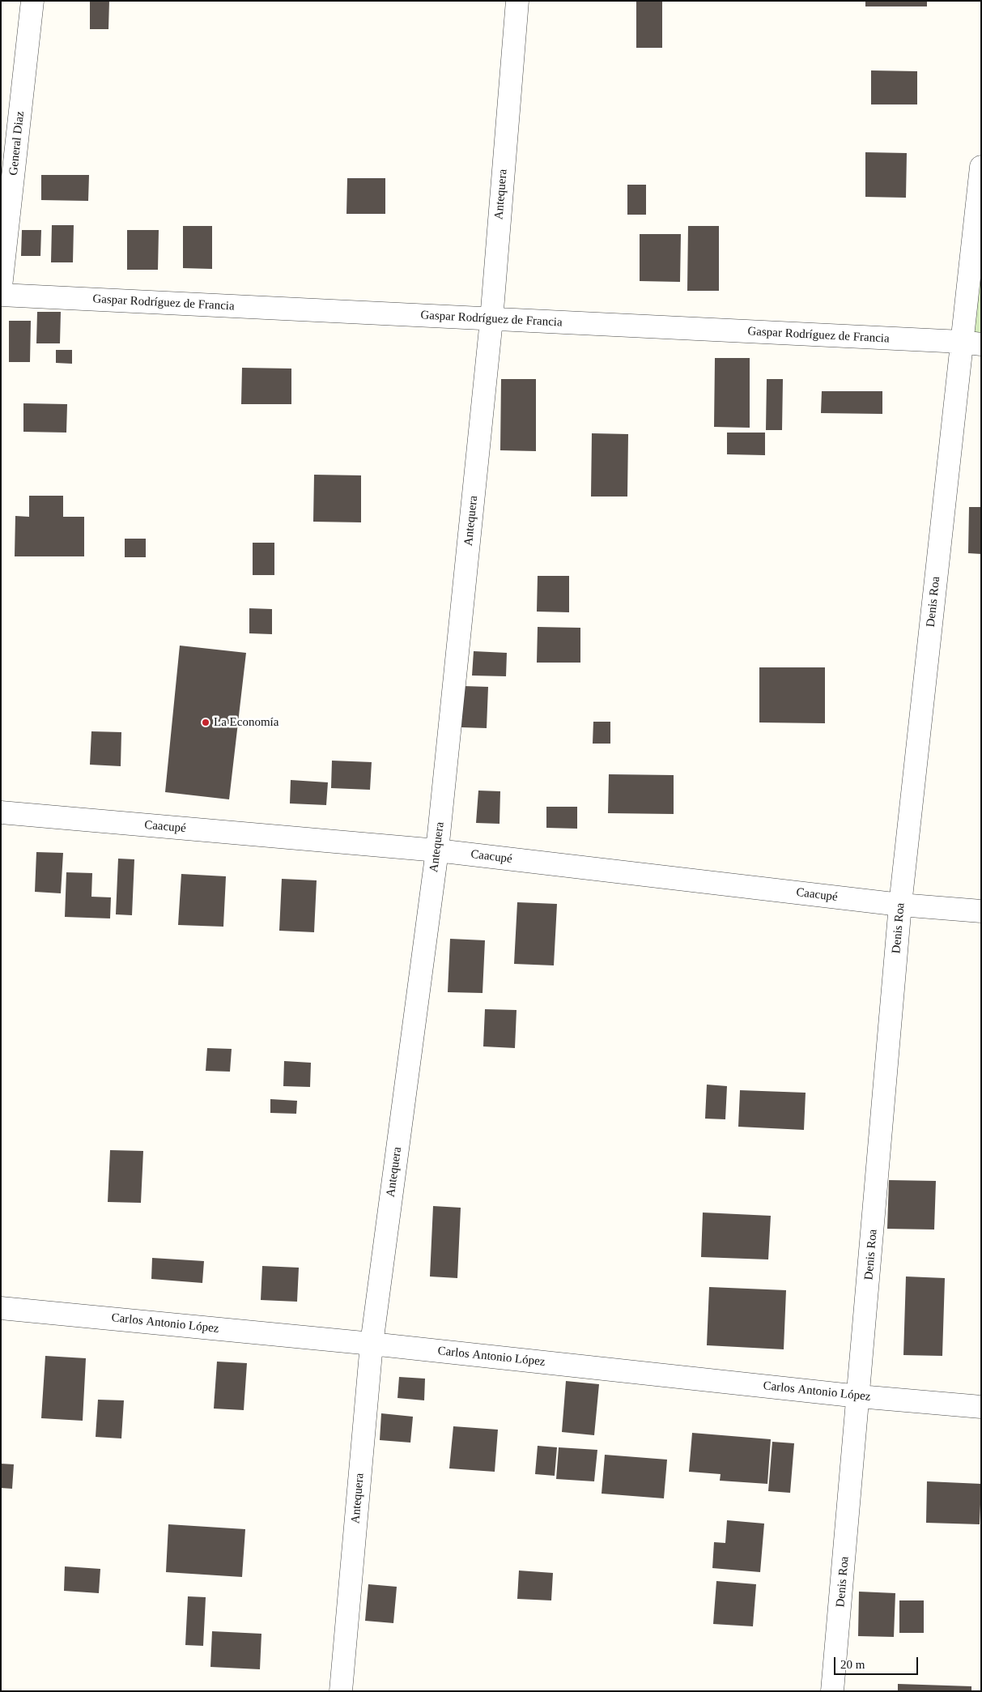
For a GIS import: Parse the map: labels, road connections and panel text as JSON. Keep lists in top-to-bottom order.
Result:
{
  "streets": {
    "street": [
      "General Diaz",
      "Antequera",
      "Gaspar Rodríguez de Francia",
      "Denis Roa",
      "Caacupé",
      "Carlos Antonio López"
    ]
  },
  "crossings": [
    ["Antequera", "Gaspar Rodríguez de Francia"],
    ["Antequera", "Caacupé"],
    ["Antequera", "Carlos Antonio López"],
    ["Gaspar Rodríguez de Francia", "Denis Roa"],
    ["Denis Roa", "Caacupé"],
    ["Denis Roa", "Carlos Antonio López"]
  ],
  "places": ["La Economía"],
  "scale_bar": "20 m"
}
